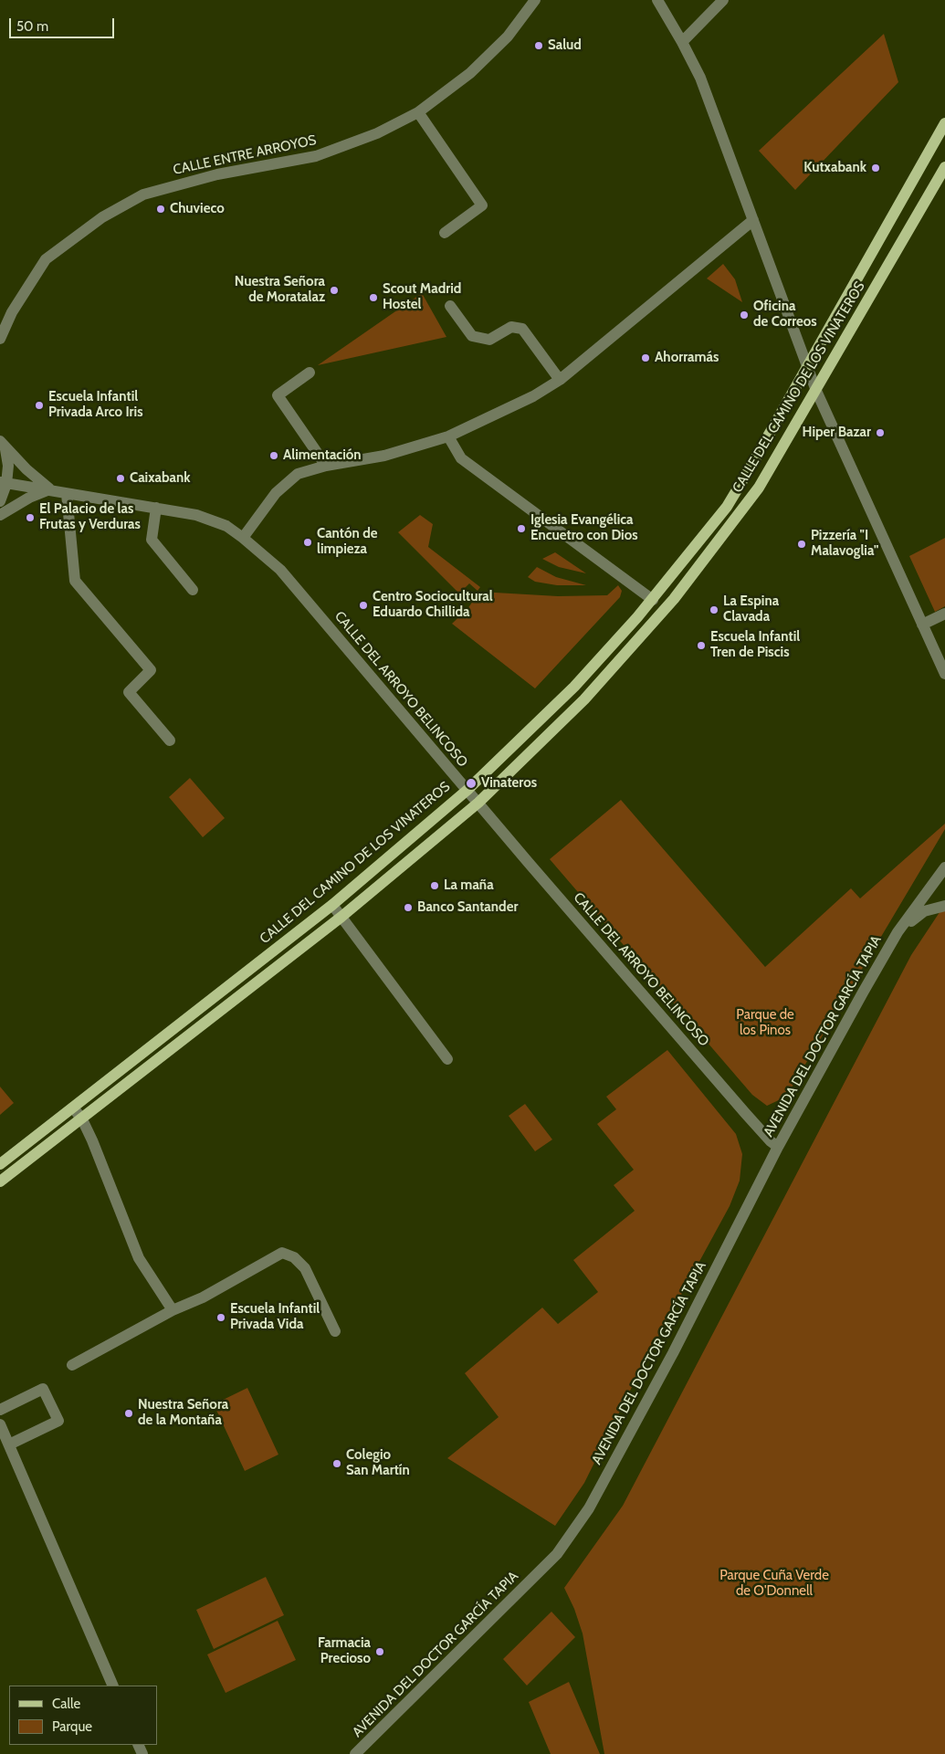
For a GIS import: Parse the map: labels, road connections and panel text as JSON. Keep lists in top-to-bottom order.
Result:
{
  "streets": {
    "main road": ["CALLE DEL CAMINO DE LOS VINATEROS"],
    "street": ["CALLE ENTRE ARROYOS", "CALLE DEL ARROYO BELINCOSO", "AVENIDA DEL DOCTOR GARCÍA TAPIA"]
  },
  "crossings": [
    ["CALLE DEL CAMINO DE LOS VINATEROS", "CALLE DEL ARROYO BELINCOSO"],
    ["CALLE DEL ARROYO BELINCOSO", "AVENIDA DEL DOCTOR GARCÍA TAPIA"]
  ],
  "parks": ["Parque de los Pinos", "Parque Cuña Verde de O'Donnell"],
  "places": [
    "Salud",
    "Kutxabank",
    "Chuvieco",
    "Nuestra Señora de Moratalaz",
    "Scout Madrid Hostel",
    "Oficina de Correos",
    "Ahorramás",
    "Escuela Infantil Privada Arco Iris",
    "Hiper Bazar",
    "Alimentación",
    "Caixabank",
    "El Palacio de las Frutas y Verduras",
    "Iglesia Evangélica Encuetro con Dios",
    "Cantón de limpieza",
    "Pizzería \"I Malavoglia\"",
    "Centro Sociocultural Eduardo Chillida",
    "La Espina Clavada",
    "Escuela Infantil Tren de Piscis",
    "Vinateros",
    "La maña",
    "Banco Santander",
    "Escuela Infantil Privada Vida",
    "Nuestra Señora de la Montaña",
    "Colegio San Martín",
    "Farmacia Precioso"
  ],
  "legend": ["Calle", "Parque"],
  "scale_bar": "50 m"
}
